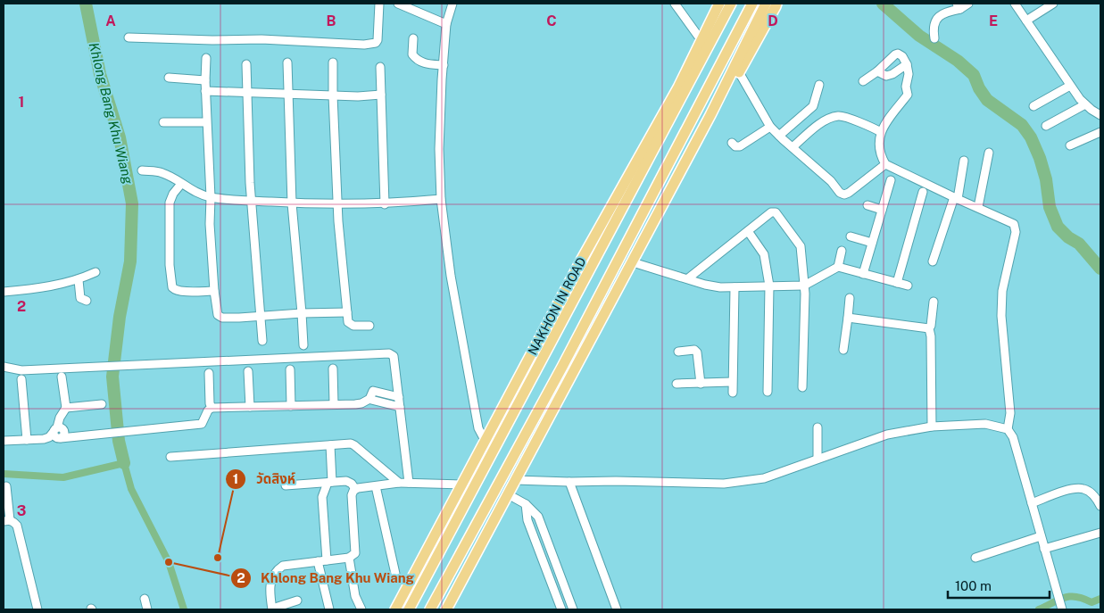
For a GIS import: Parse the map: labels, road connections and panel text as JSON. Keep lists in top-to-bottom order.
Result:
{
  "streets": {
    "main road": ["NAKHON IN ROAD"]
  },
  "water": ["Khlong Bang Khu Wiang"],
  "places": ["วัดสิงห์", "Khlong Bang Khu Wiang"],
  "scale_bar": "100 m",
  "grid": {
    "columns": [
      "A",
      "B",
      "C",
      "D",
      "E"
    ],
    "rows": ["1", "2", "3"]
  }
}
